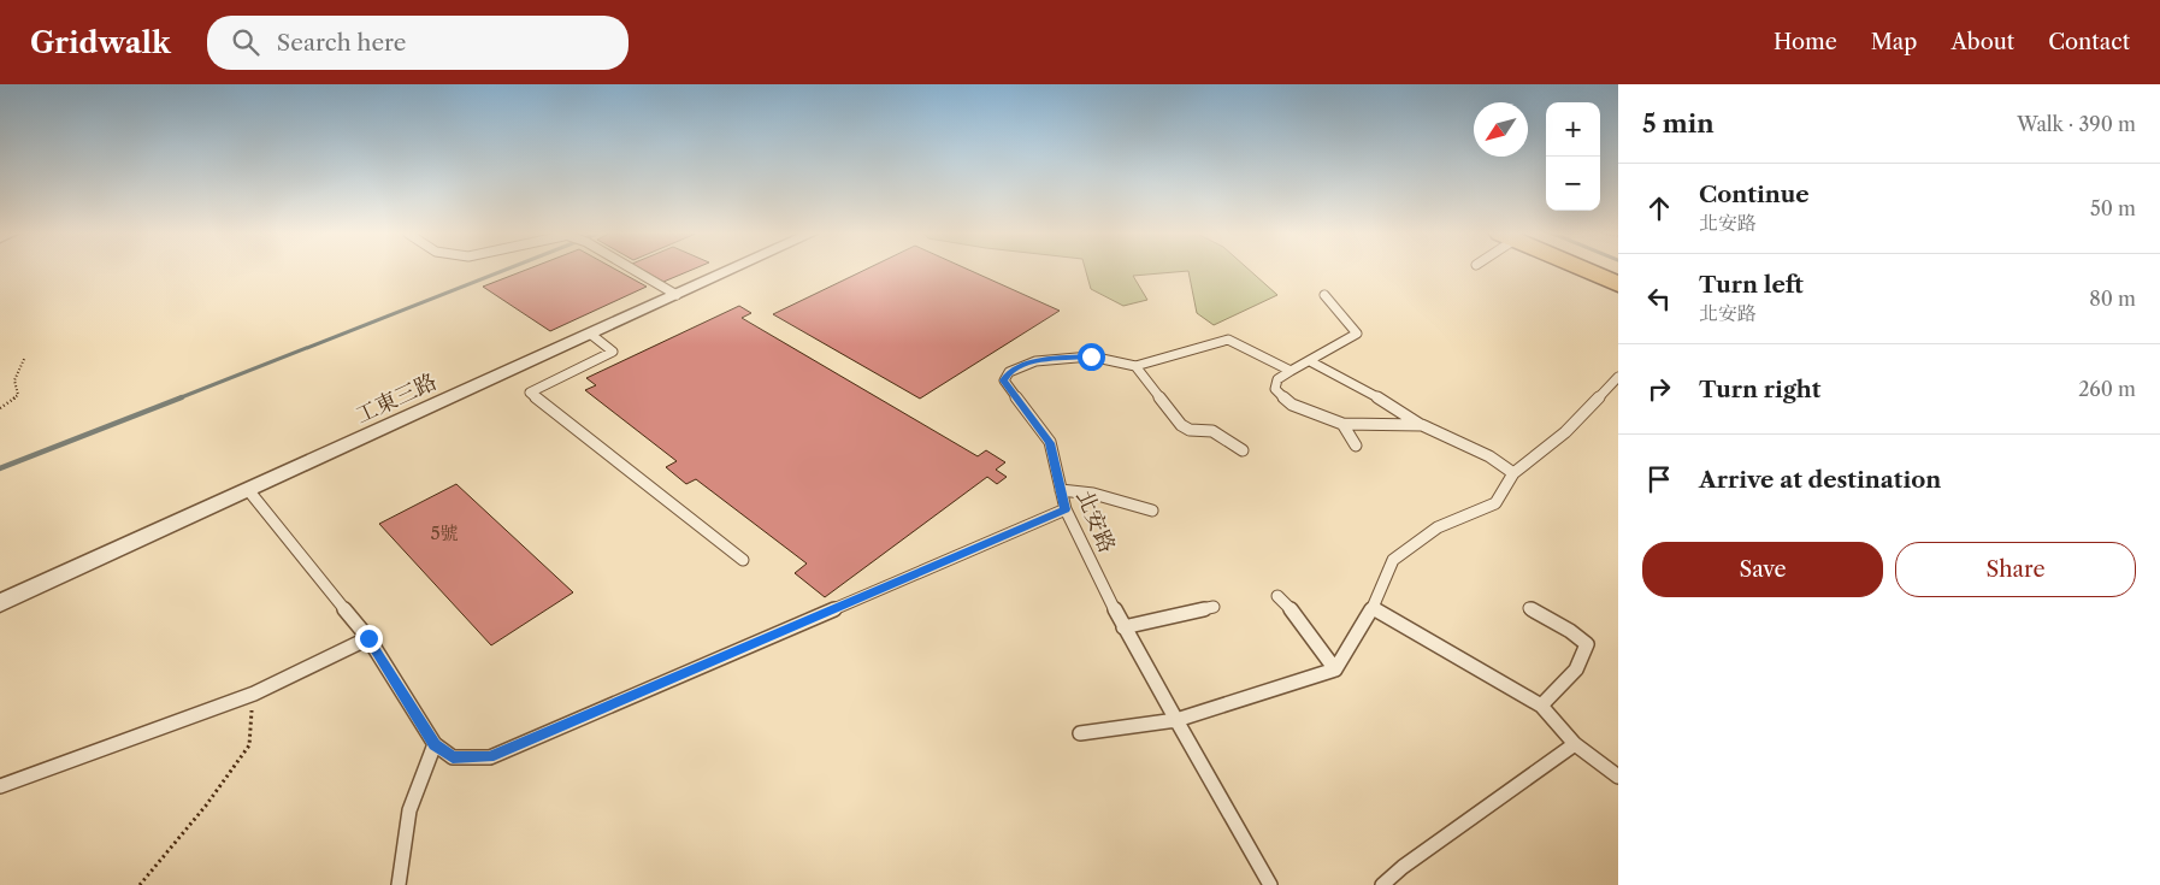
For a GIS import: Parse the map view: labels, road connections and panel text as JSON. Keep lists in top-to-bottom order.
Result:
{
  "streets": {
    "street": ["工東三路"],
    "lane": ["北安路"]
  },
  "house_numbers": ["5號"],
  "north": "bottom left",
  "page": {
    "header": "Gridwalk",
    "search": "Search here",
    "nav": [
      "Home",
      "Map",
      "About",
      "Contact"
    ],
    "heading": ["5 min", "Walk · 390 m"],
    "map_buttons": ["+", "−"],
    "list": [
      ["Continue", "北安路", "50 m"],
      ["Turn left", "北安路", "80 m"],
      ["Turn right", "260 m"],
      "Arrive at destination"
    ],
    "buttons": ["Save", "Share"]
  }
}
